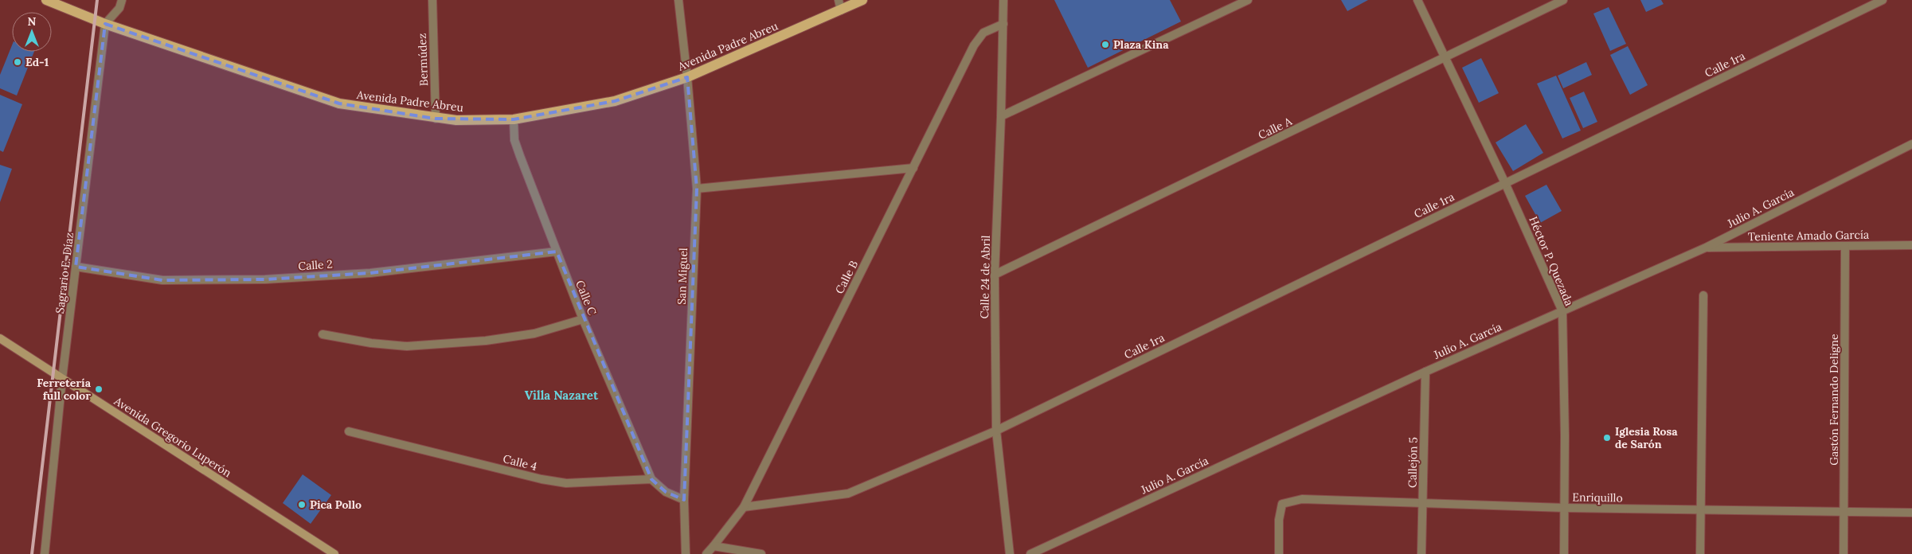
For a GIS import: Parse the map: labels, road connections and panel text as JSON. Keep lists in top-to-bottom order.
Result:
{
  "streets": {
    "main road": ["Avenida Padre Abreu", "Avenida Gregorio Luperón"],
    "street": [
      "Bermúdez",
      "Calle 1ra",
      "Calle A",
      "Julio A. García",
      "Teniente Amado García",
      "Héctor P. Quezada",
      "Calle 2",
      "Sagrario E. Díaz",
      "San Miguel",
      "Calle B",
      "Calle 24 de Abril",
      "Calle C",
      "Gastón Fernando Deligne",
      "Calle 4",
      "Callejón 5",
      "Enriquillo"
    ]
  },
  "crossings": [
    ["Avenida Padre Abreu", "Bermúdez"],
    ["Avenida Padre Abreu", "Sagrario E. Díaz"],
    ["Avenida Padre Abreu", "San Miguel"],
    ["Avenida Padre Abreu", "Calle C"],
    ["Calle 1ra", "Héctor P. Quezada"],
    ["Calle 1ra", "Calle B"],
    ["Calle 1ra", "Calle 24 de Abril"],
    ["Calle A", "Héctor P. Quezada"],
    ["Calle A", "Calle 24 de Abril"],
    ["Julio A. García", "Teniente Amado García"],
    ["Julio A. García", "Héctor P. Quezada"],
    ["Julio A. García", "Callejón 5"],
    ["Teniente Amado García", "Gastón Fernando Deligne"],
    ["Héctor P. Quezada", "Enriquillo"],
    ["Calle 2", "Sagrario E. Díaz"],
    ["Calle 2", "Calle C"],
    ["Sagrario E. Díaz", "Avenida Gregorio Luperón"],
    ["Calle B", "Calle 24 de Abril"],
    ["Calle C", "Calle 4"],
    ["Gastón Fernando Deligne", "Enriquillo"],
    ["Callejón 5", "Enriquillo"]
  ],
  "districts": ["Villa Nazaret"],
  "places": [
    "Plaza Kina",
    "Ed-1",
    "Ferretería full color",
    "Iglesia Rosa de Sarón",
    "Pica Pollo"
  ],
  "north": "top"
}
